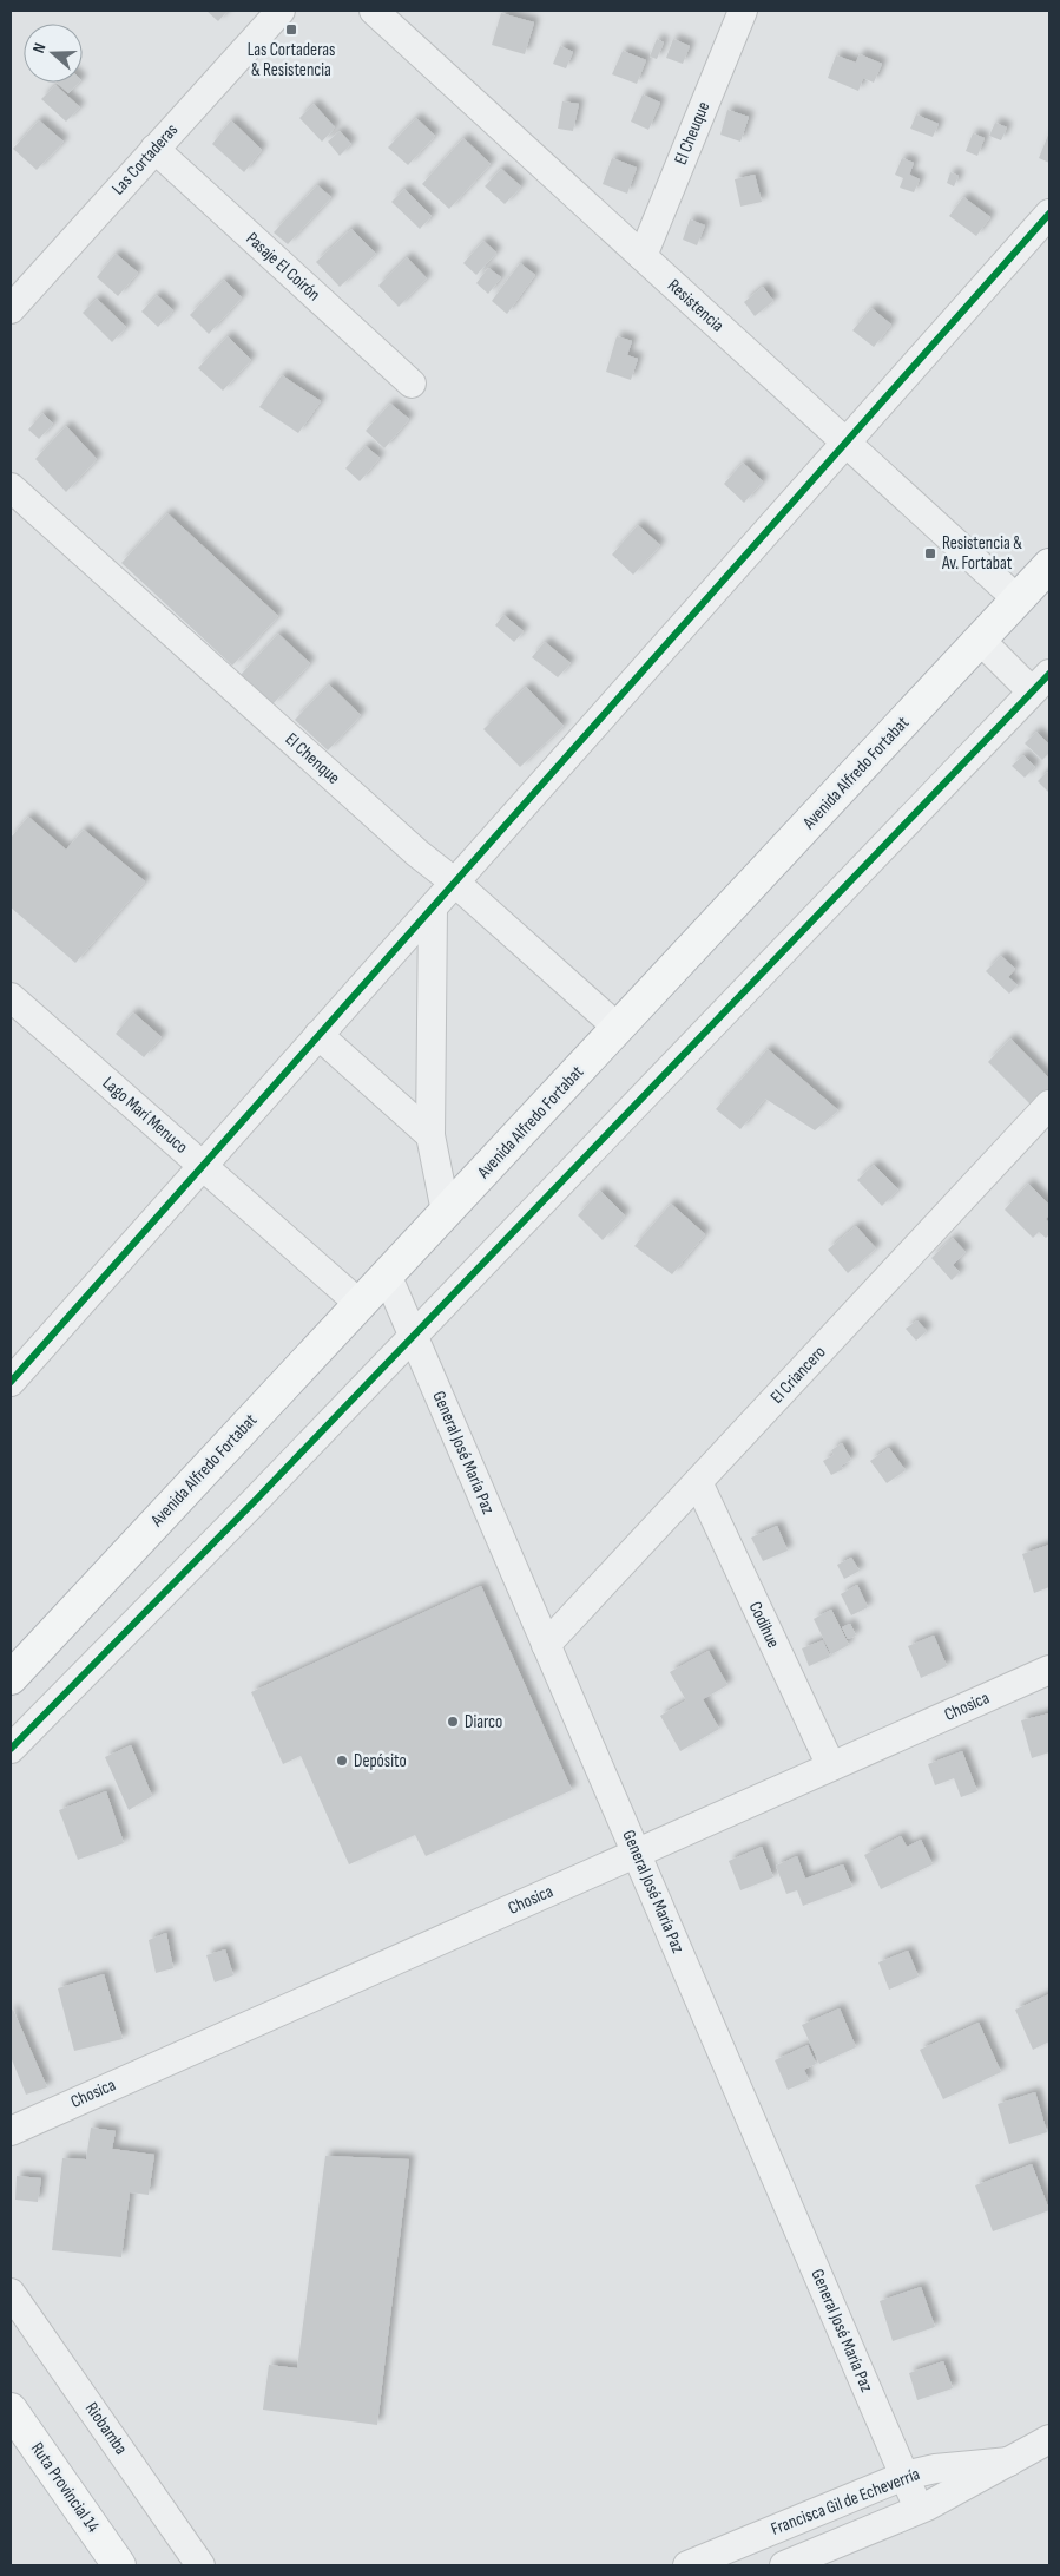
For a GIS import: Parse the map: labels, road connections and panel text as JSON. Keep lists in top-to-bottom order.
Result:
{
  "streets": {
    "main road": ["Avenida Alfredo Fortabat", "Ruta Provincial 14"],
    "street": [
      "El Cheuque",
      "Las Cortaderas",
      "Pasaje El Coirón",
      "Resistencia",
      "El Chenque",
      "Lago Marí Menuco",
      "El Criancero",
      "General José María Paz",
      "Codihue",
      "Chosica",
      "Riobamba",
      "Francisca Gil de Echeverría"
    ]
  },
  "crossings": [
    ["El Cheuque", "Resistencia"],
    ["Las Cortaderas", "Pasaje El Coirón"],
    ["Resistencia", "Avenida Alfredo Fortabat"],
    ["El Chenque", "Avenida Alfredo Fortabat"],
    ["Avenida Alfredo Fortabat", "Lago Marí Menuco"],
    ["Avenida Alfredo Fortabat", "General José María Paz"],
    ["El Criancero", "General José María Paz"],
    ["El Criancero", "Codihue"],
    ["General José María Paz", "Chosica"],
    ["General José María Paz", "Francisca Gil de Echeverría"],
    ["Codihue", "Chosica"]
  ],
  "places": {
    "transit": ["Las Cortaderas & Resistencia", "Resistencia & Av. Fortabat"],
    "other": ["Diarco", "Depósito"]
  },
  "north": "left"
}
